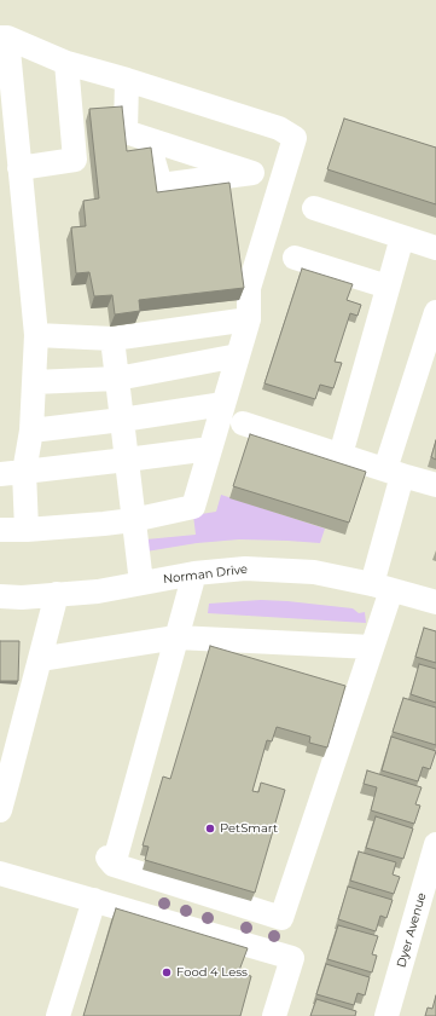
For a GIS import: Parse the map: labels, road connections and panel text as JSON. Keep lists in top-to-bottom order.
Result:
{
  "streets": {
    "street": ["Norman Drive", "Dyer Avenue"]
  },
  "places": ["PetSmart", "Food 4 Less"]
}
